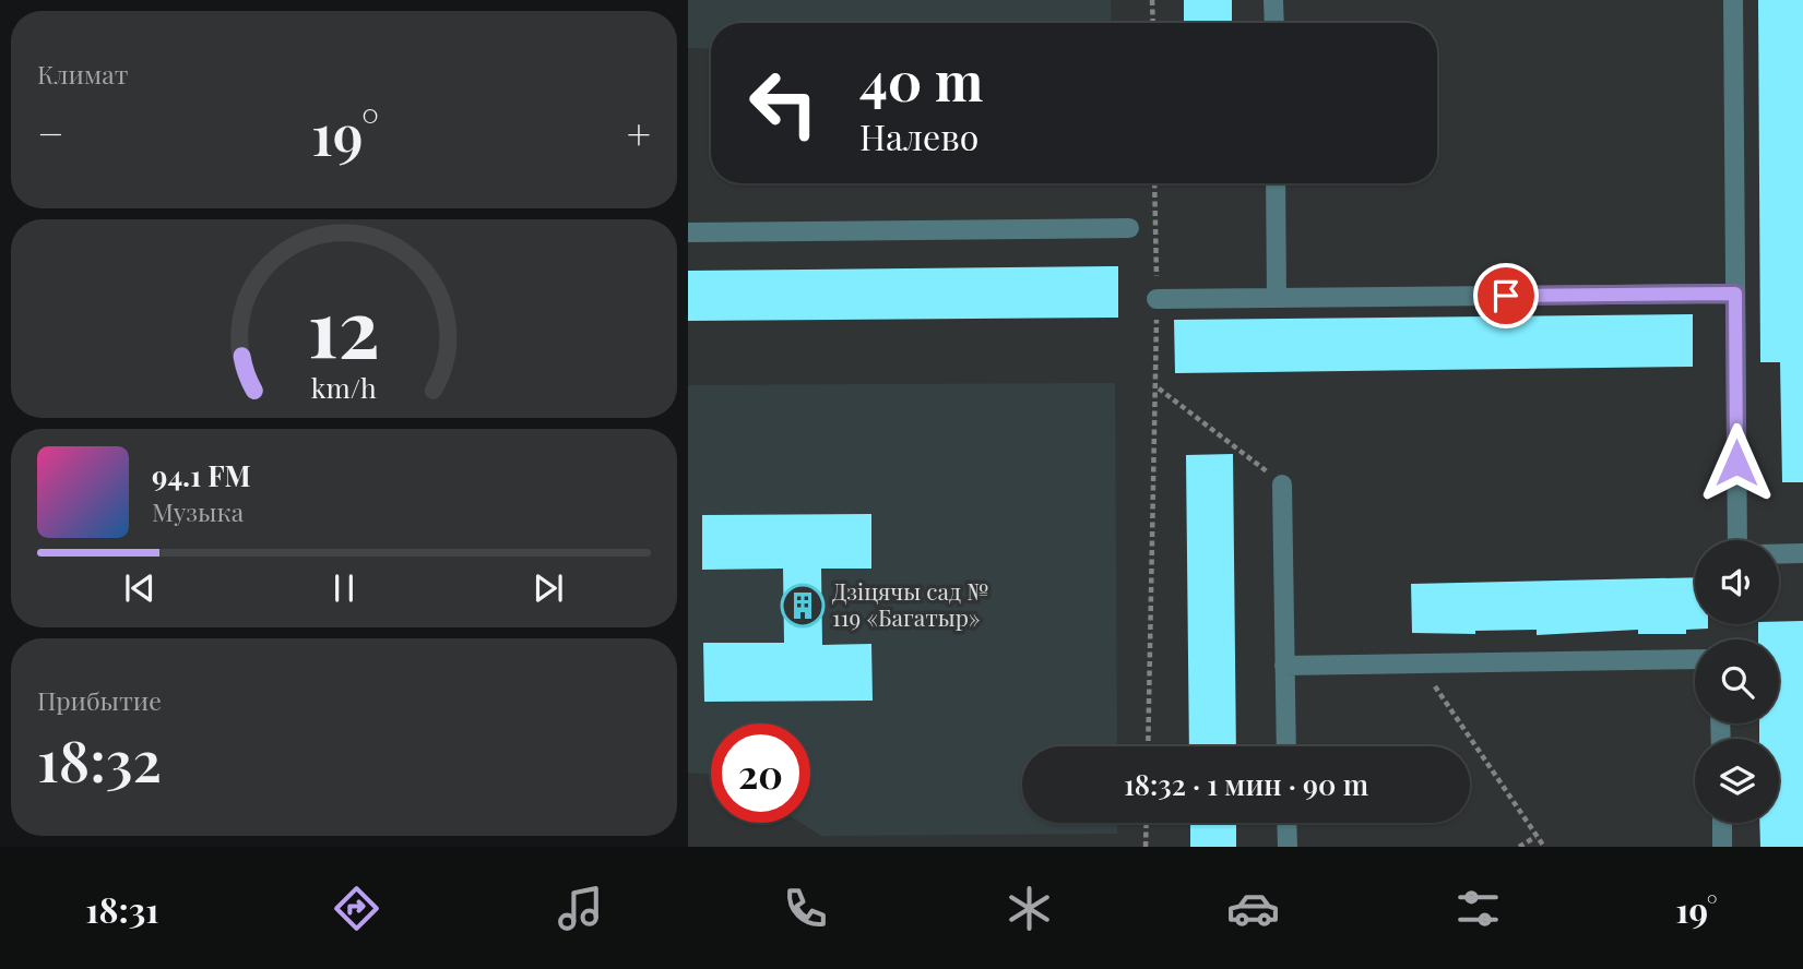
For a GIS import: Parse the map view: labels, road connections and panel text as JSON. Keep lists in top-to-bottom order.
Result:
{
  "places": {
    "building": ["Дзіцячы сад № 119 «Багатыр»"]
  },
  "page": {
    "tile": [
      "Климат",
      ["Прибытие", "18:32"]
    ],
    "turn": ["40 m", "Налево"],
    "heat": ["−", "19°", "+"],
    "song": ["94.1 FM", "Музыка"],
    "limit": "20",
    "trip": "18:32 · 1 мин · 90 m",
    "tabs": ["18:31", "19°"],
    "gauge": ["12", "km/h"]
  }
}
